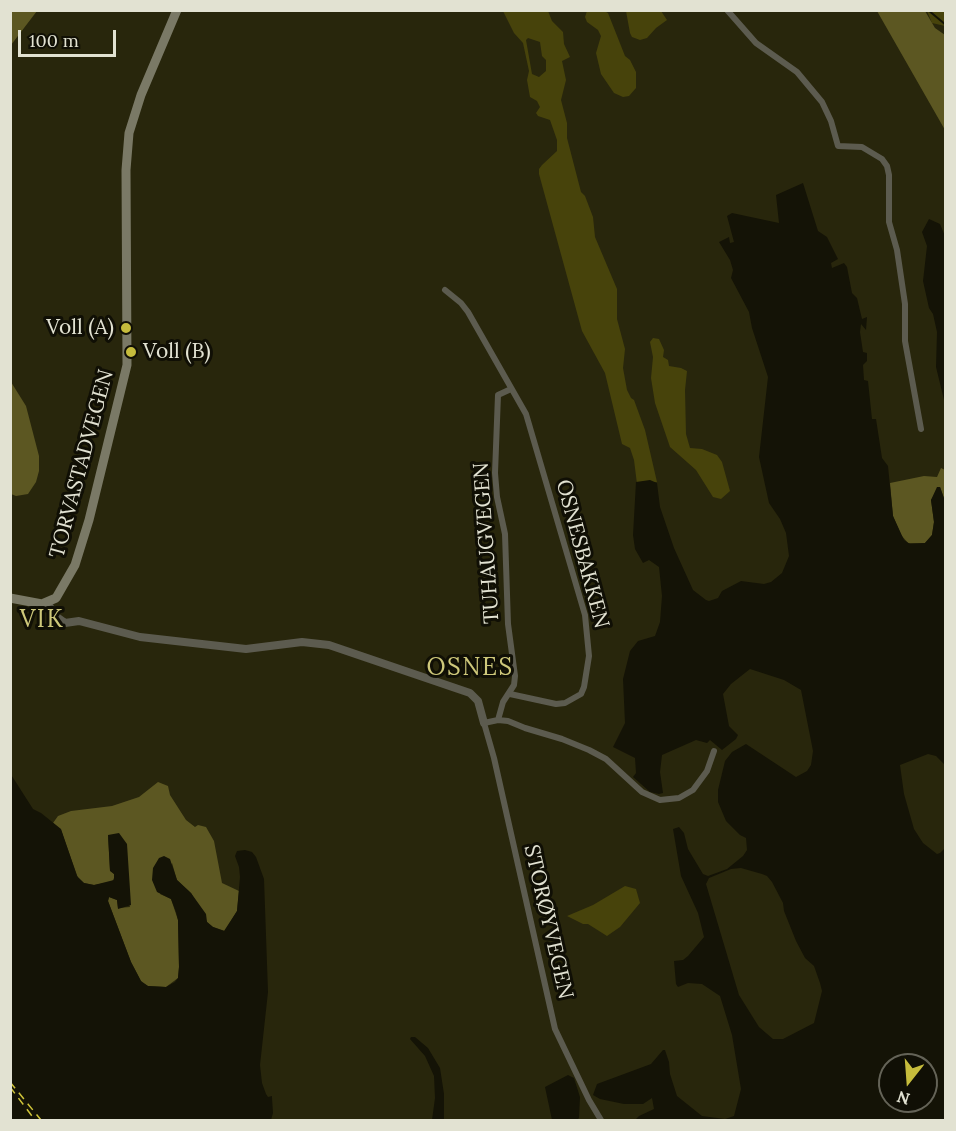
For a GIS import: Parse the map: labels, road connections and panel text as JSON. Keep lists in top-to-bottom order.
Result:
{
  "streets": {
    "main road": ["TORVASTADVEGEN"],
    "street": ["TUHAUGVEGEN", "OSNESBAKKEN", "STORØYVEGEN"]
  },
  "crossings": [
    ["TUHAUGVEGEN", "OSNESBAKKEN"]
  ],
  "districts": ["VIK", "OSNES"],
  "places": ["Voll (A)", "Voll (B)"],
  "scale_bar": "100 m",
  "north": "bottom"
}
